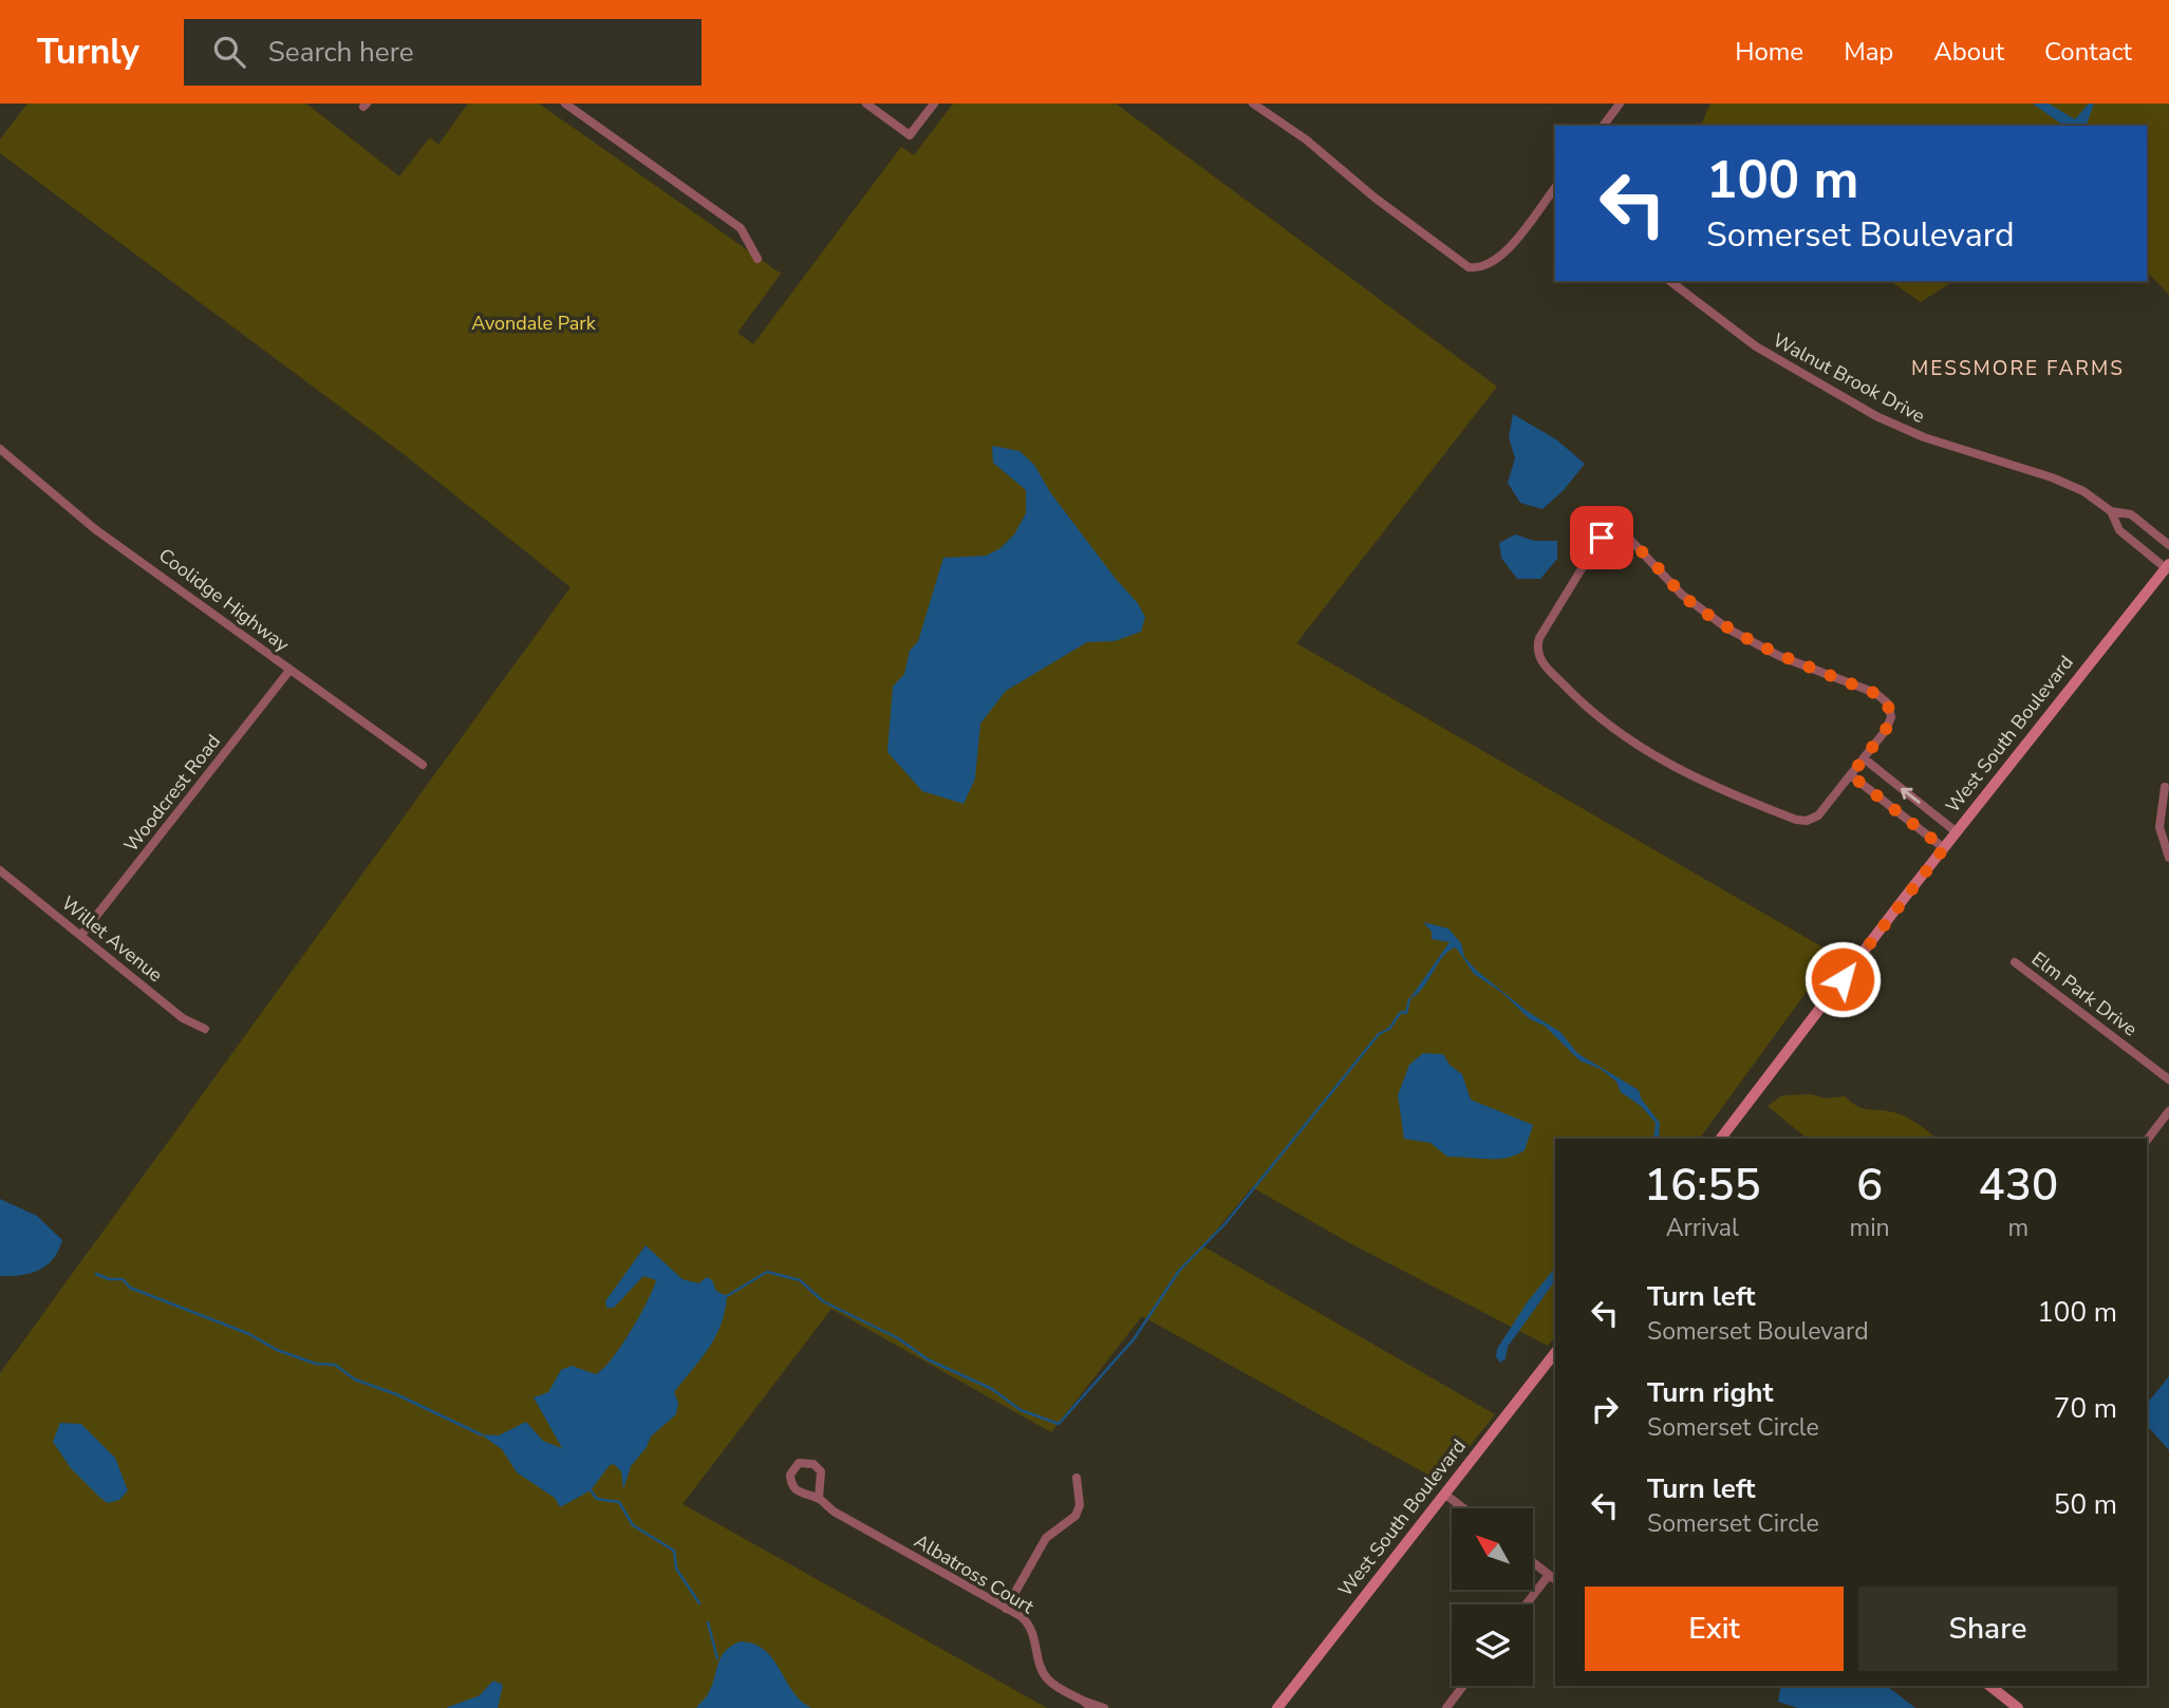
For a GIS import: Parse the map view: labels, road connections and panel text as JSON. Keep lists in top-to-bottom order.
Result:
{
  "streets": {
    "main road": ["West South Boulevard"],
    "street": [
      "Walnut Brook Drive",
      "Coolidge Highway",
      "Woodcrest Road",
      "Willet Avenue",
      "Elm Park Drive",
      "Albatross Court"
    ]
  },
  "crossings": [
    ["Walnut Brook Drive", "West South Boulevard"],
    ["Coolidge Highway", "Woodcrest Road"],
    ["Woodcrest Road", "Willet Avenue"]
  ],
  "districts": ["MESSMORE FARMS"],
  "parks": ["Avondale Park"],
  "north": "top left",
  "page": {
    "header": "Turnly",
    "search": "Search here",
    "nav": [
      "Home",
      "Map",
      "About",
      "Contact"
    ],
    "turn": ["100 m", "Somerset Boulevard"],
    "eta": [
      "16:55",
      "Arrival",
      "6",
      "min",
      "430",
      "m"
    ],
    "list": [
      {
        "name": "Turn left",
        "note": "Somerset Boulevard",
        "value": "100 m"
      },
      {
        "name": "Turn right",
        "note": "Somerset Circle",
        "value": "70 m"
      },
      {
        "name": "Turn left",
        "note": "Somerset Circle",
        "value": "50 m"
      }
    ],
    "buttons": ["Exit", "Share"]
  }
}
